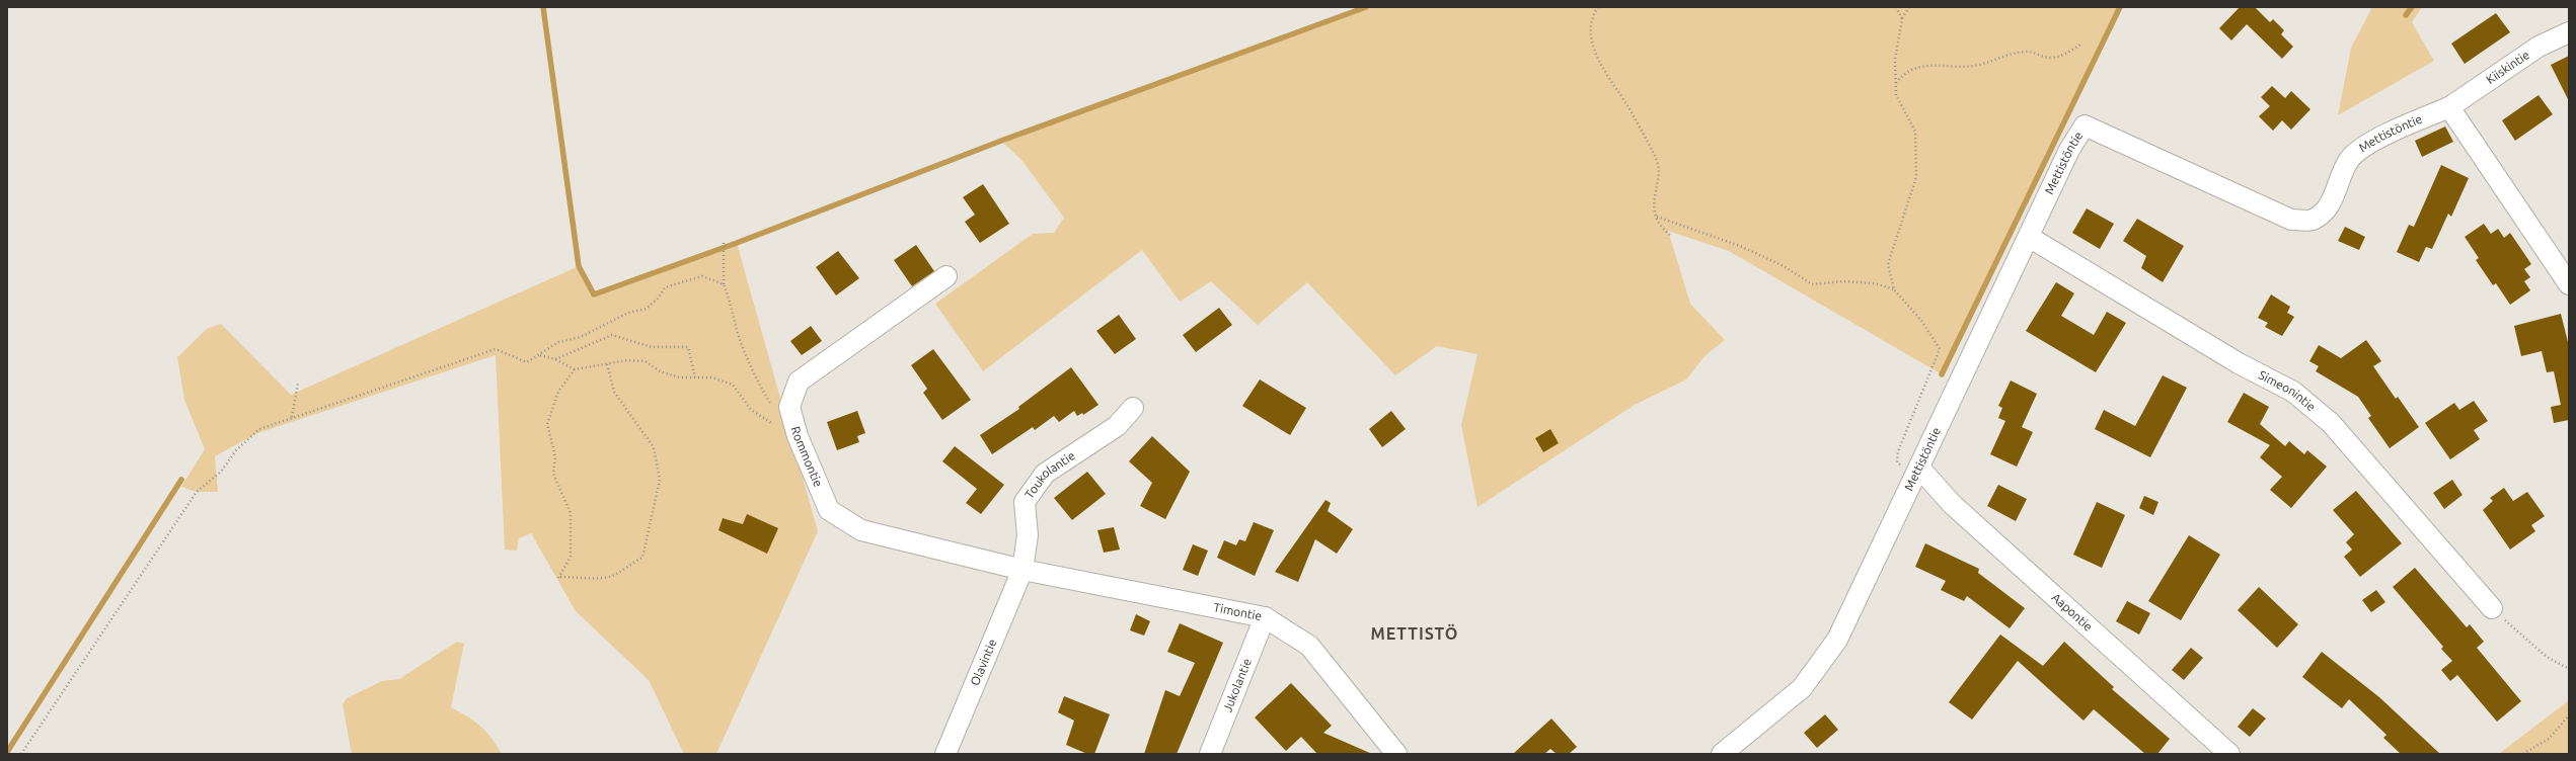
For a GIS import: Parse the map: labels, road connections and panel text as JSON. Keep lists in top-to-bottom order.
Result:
{
  "streets": {
    "street": [
      "Kiiskintie",
      "Mettistöntie",
      "Simeonintie",
      "Rommontie",
      "Toukolantie",
      "Timontie",
      "Aapontie",
      "Olavintie",
      "Jukolantie"
    ]
  },
  "crossings": [
    ["Kiiskintie", "Mettistöntie"],
    ["Mettistöntie", "Simeonintie"],
    ["Mettistöntie", "Aapontie"],
    ["Rommontie", "Toukolantie"],
    ["Rommontie", "Timontie"],
    ["Rommontie", "Olavintie"],
    ["Toukolantie", "Timontie"],
    ["Toukolantie", "Olavintie"],
    ["Timontie", "Olavintie"],
    ["Timontie", "Jukolantie"]
  ],
  "districts": ["METTISTÖ"]
}
